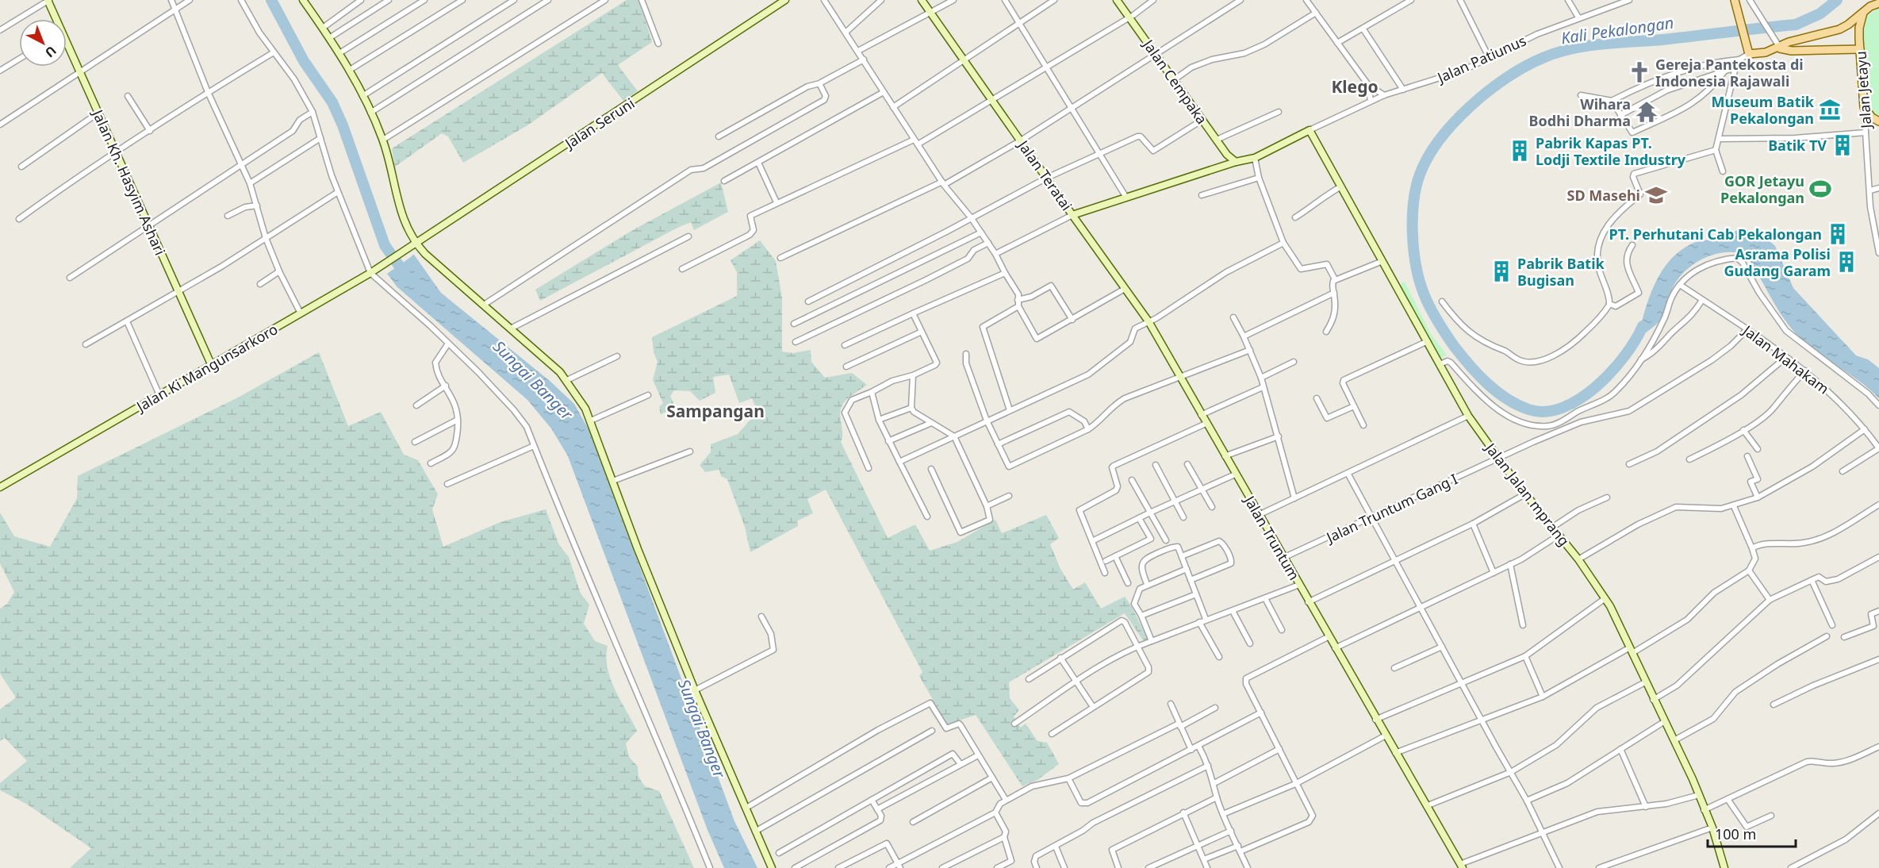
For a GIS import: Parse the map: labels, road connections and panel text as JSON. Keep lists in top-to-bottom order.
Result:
{
  "streets": {
    "main road": ["Jalan Jetayu"],
    "street": [
      "Jalan Patiunus",
      "Jalan Cempaka",
      "Jalan Seruni",
      "Jalan Teratai",
      "Jalan Kh. Hasyim Ashari",
      "Jalan Mahakam",
      "Jalan Ki Mangunsarkoro",
      "Jalan Jalan mprang",
      "Jalan Truntum Gang I",
      "Jalan Truntum"
    ]
  },
  "crossings": [
    ["Jalan Patiunus", "Jalan Teratai"],
    ["Jalan Patiunus", "Jalan Jalan mprang"],
    ["Jalan Cempaka", "Jalan Teratai"],
    ["Jalan Seruni", "Jalan Ki Mangunsarkoro"],
    ["Jalan Teratai", "Jalan Jalan mprang"],
    ["Jalan Teratai", "Jalan Truntum"],
    ["Jalan Kh. Hasyim Ashari", "Jalan Ki Mangunsarkoro"],
    ["Jalan Mahakam", "Jalan Truntum Gang I"],
    ["Jalan Jalan mprang", "Jalan Truntum Gang I"],
    ["Jalan Truntum Gang I", "Jalan Truntum"]
  ],
  "districts": ["Klego", "Sampangan"],
  "water": ["Kali Pekalongan", "Sungai Banger"],
  "places": {
    "church": ["Gereja Pantekosta di Indonesia Rajawali"],
    "museum": ["Museum Batik Pekalongan"],
    "temple": ["Wihara Bodhi Dharma"],
    "building": [
      "Batik TV",
      "Pabrik Kapas PT. Lodji Textile Industry",
      "PT. Perhutani Cab Pekalongan",
      "Asrama Polisi Gudang Garam",
      "Pabrik Batik Bugisan"
    ],
    "sports": ["GOR Jetayu Pekalongan"],
    "school or university": ["SD Masehi"]
  },
  "scale_bar": "100 m",
  "north": "bottom right"
}
